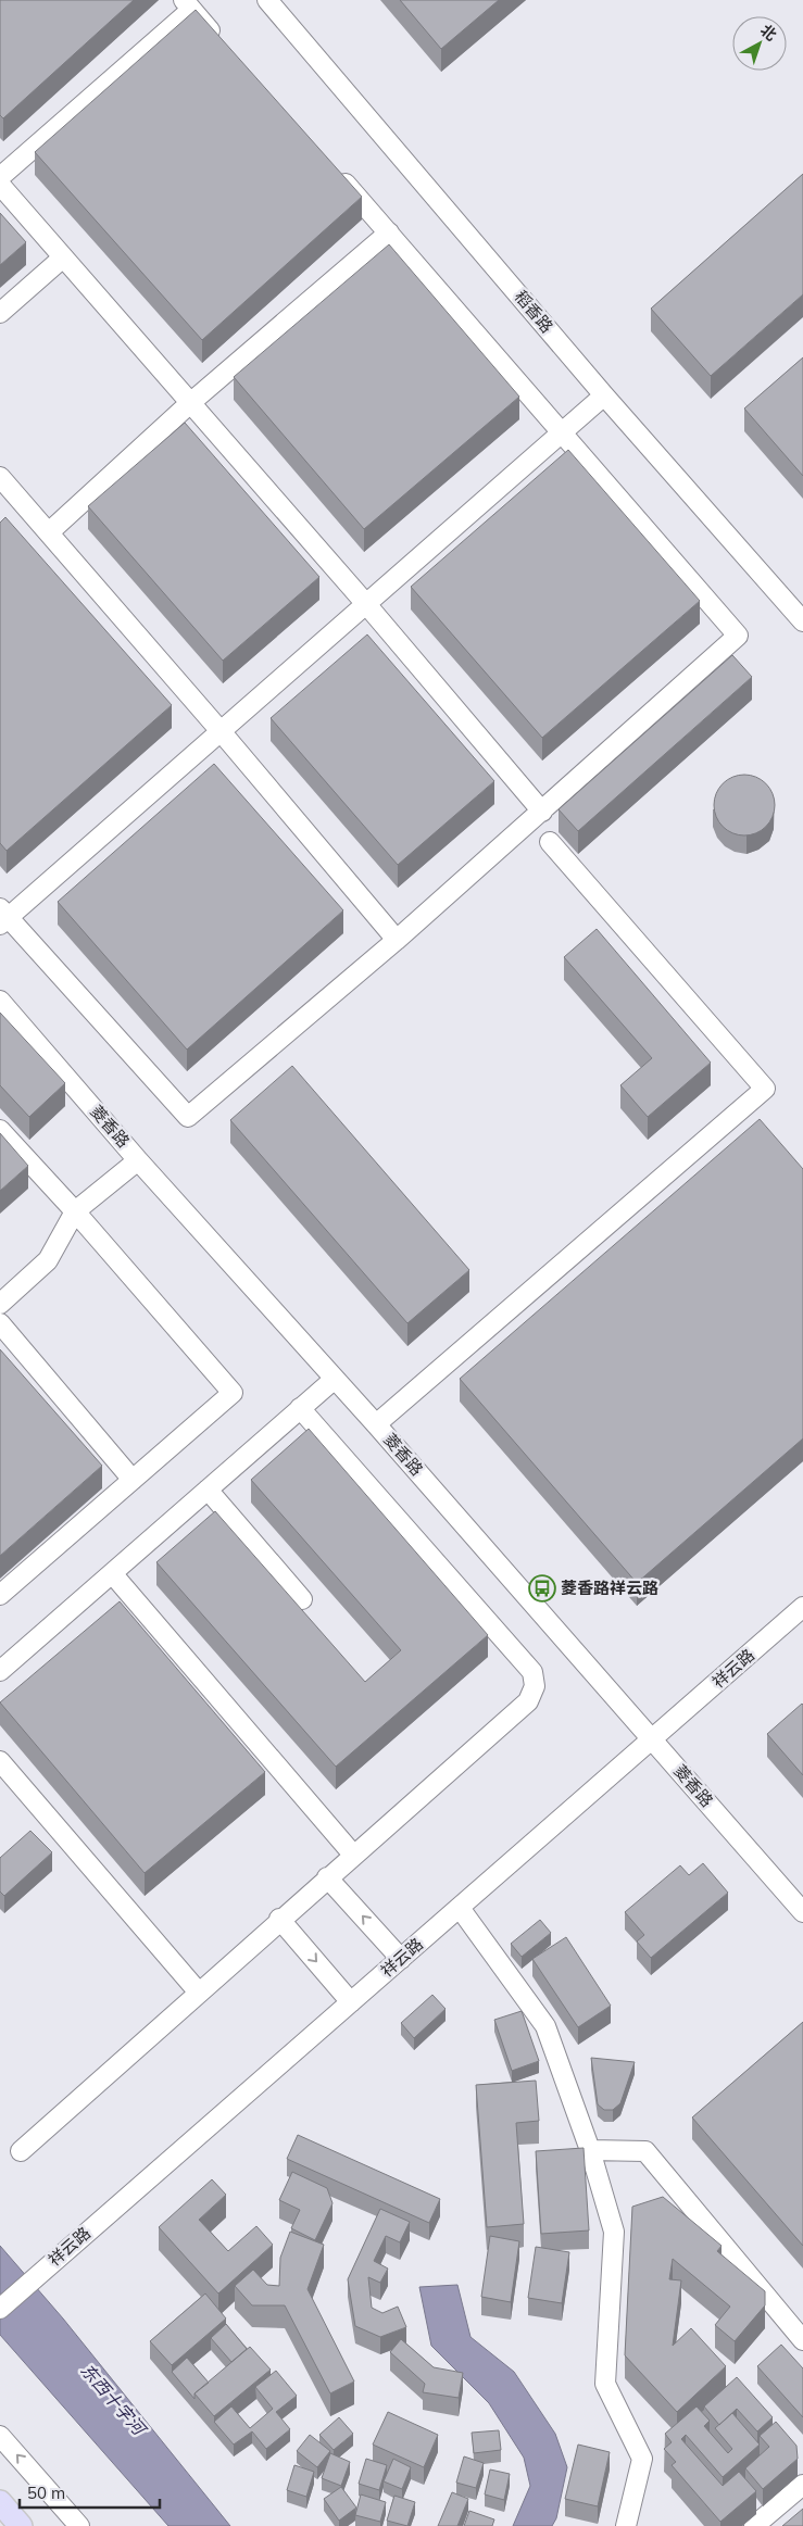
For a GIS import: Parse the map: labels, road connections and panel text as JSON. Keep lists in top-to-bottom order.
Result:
{
  "streets": {
    "street": ["稻香路", "菱香路", "祥云路"]
  },
  "crossings": [
    ["菱香路", "祥云路"]
  ],
  "water": ["东西十字河"],
  "places": {
    "bus stop": ["菱香路祥云路"]
  },
  "scale_bar": "50 m",
  "north": "top right"
}
